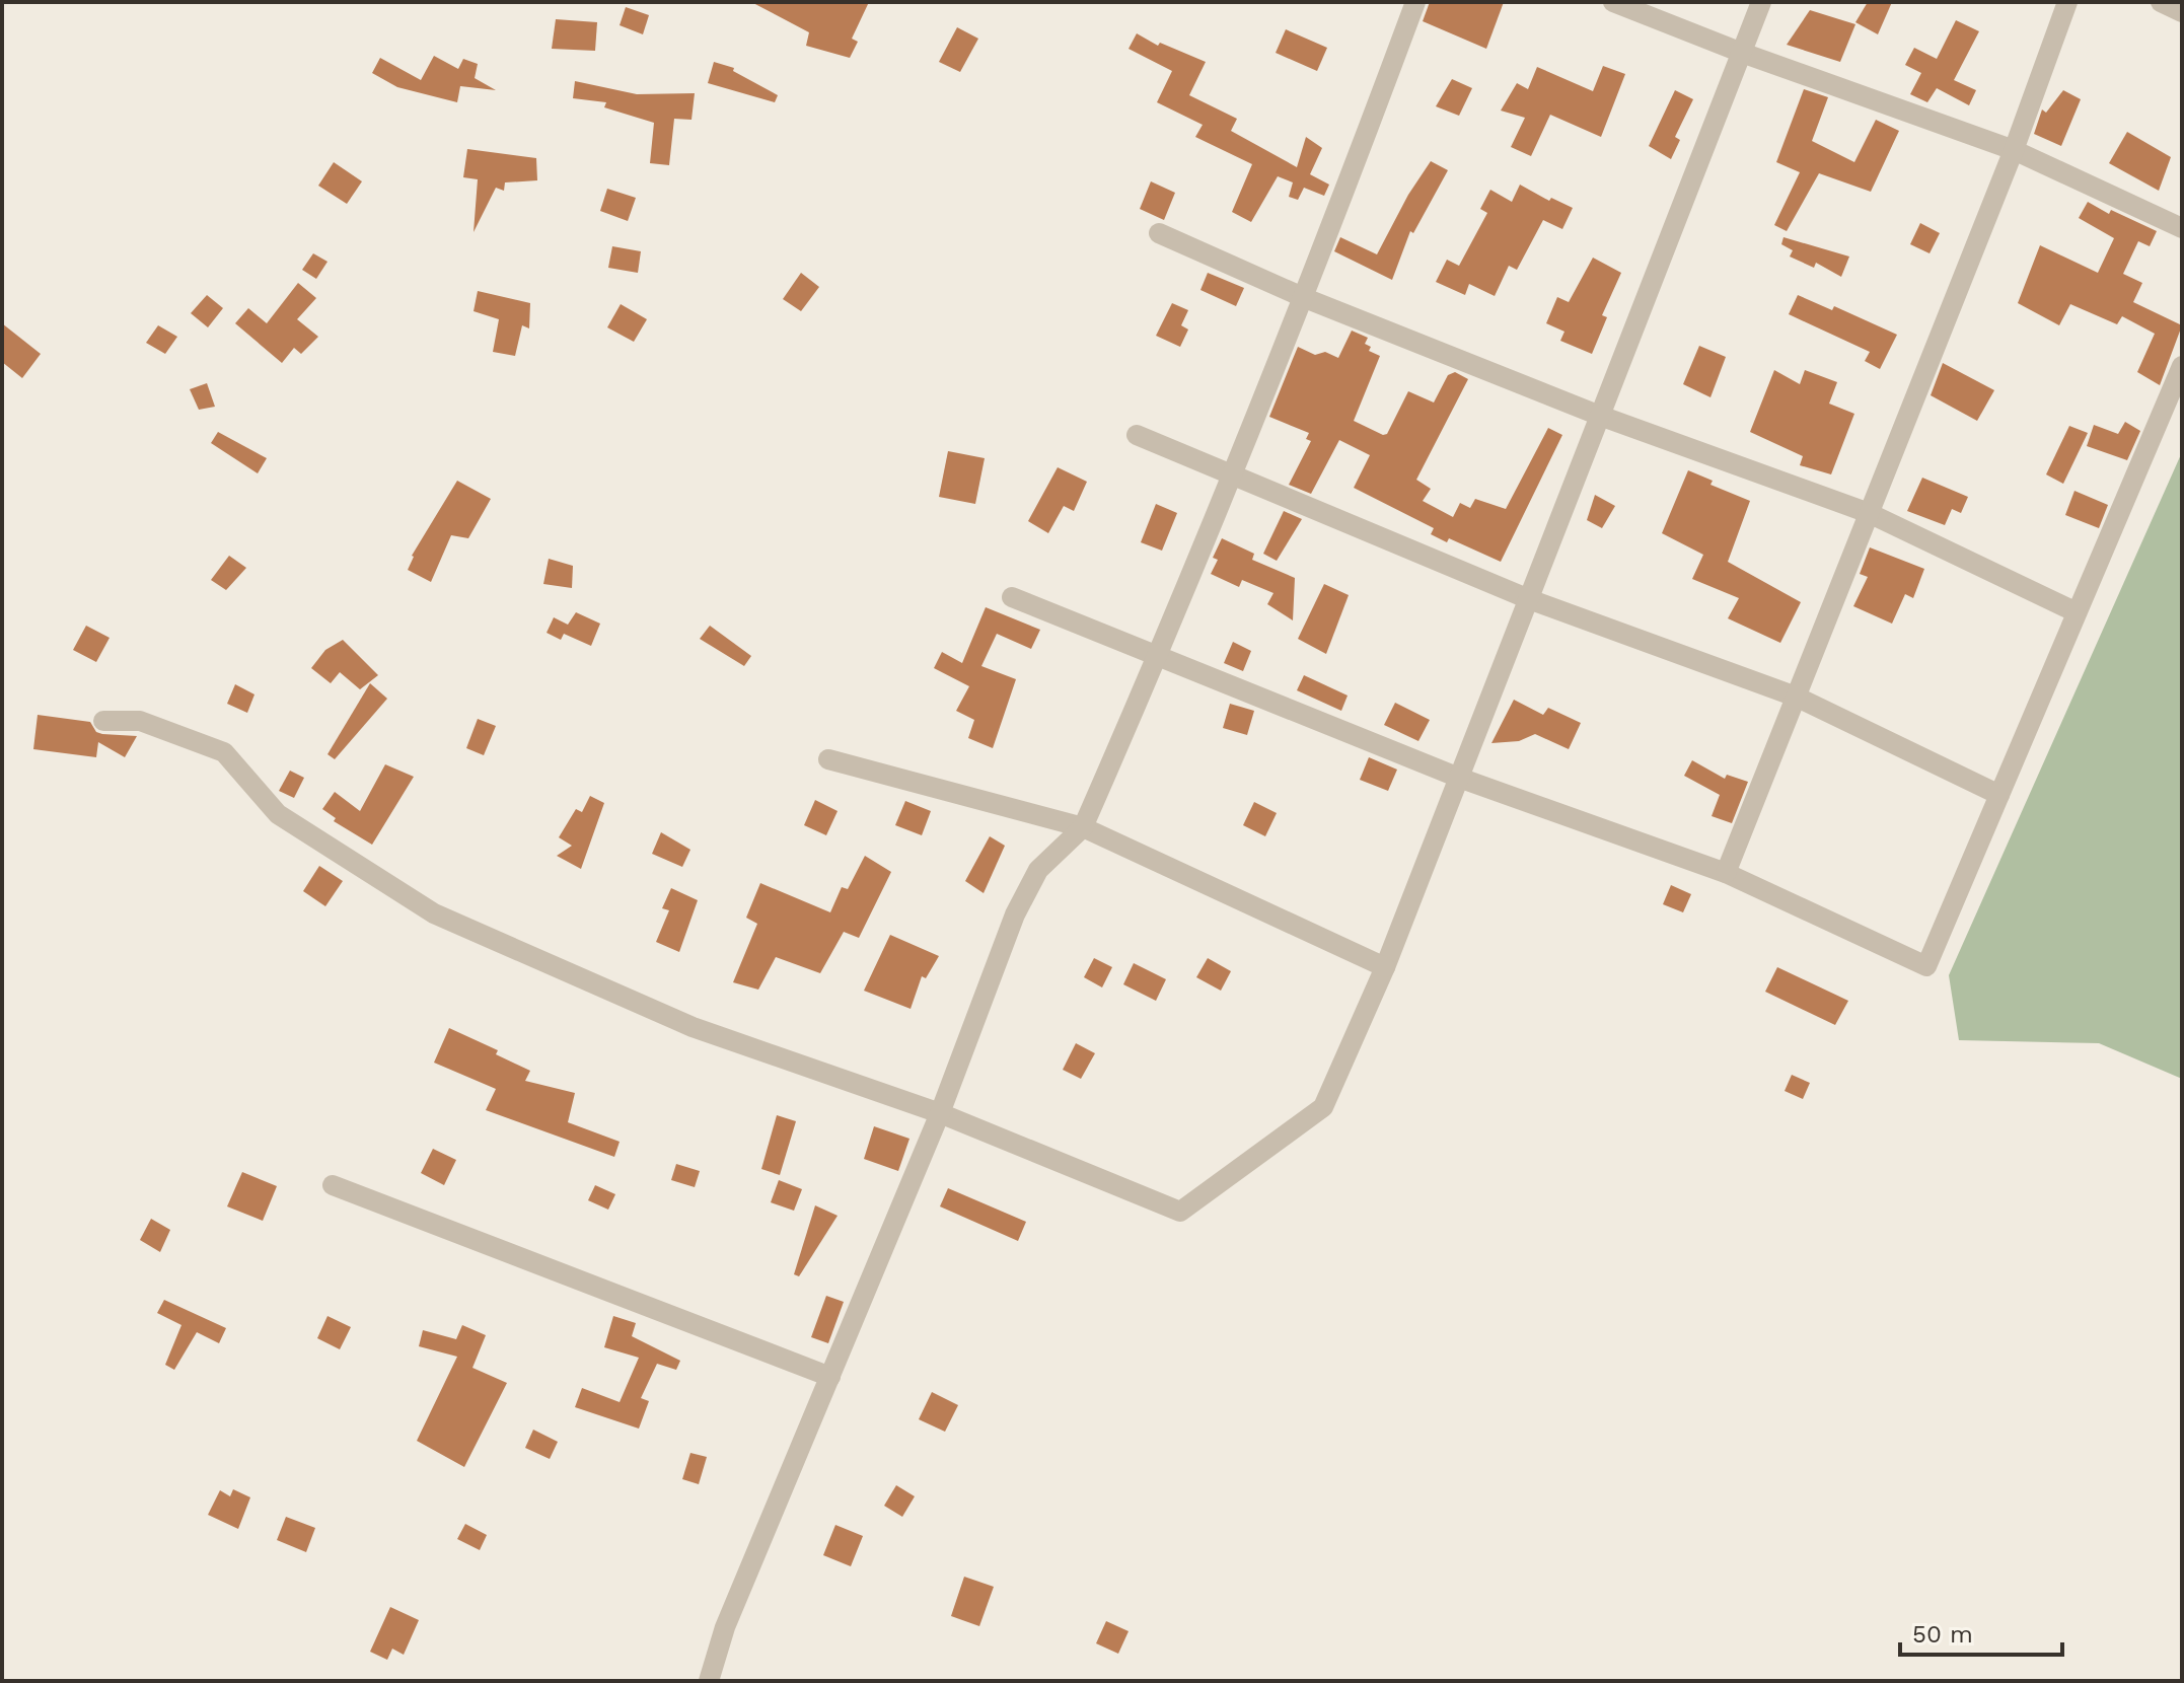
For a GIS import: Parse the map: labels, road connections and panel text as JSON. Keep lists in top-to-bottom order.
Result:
{
  "scale_bar": "50 m"
}
